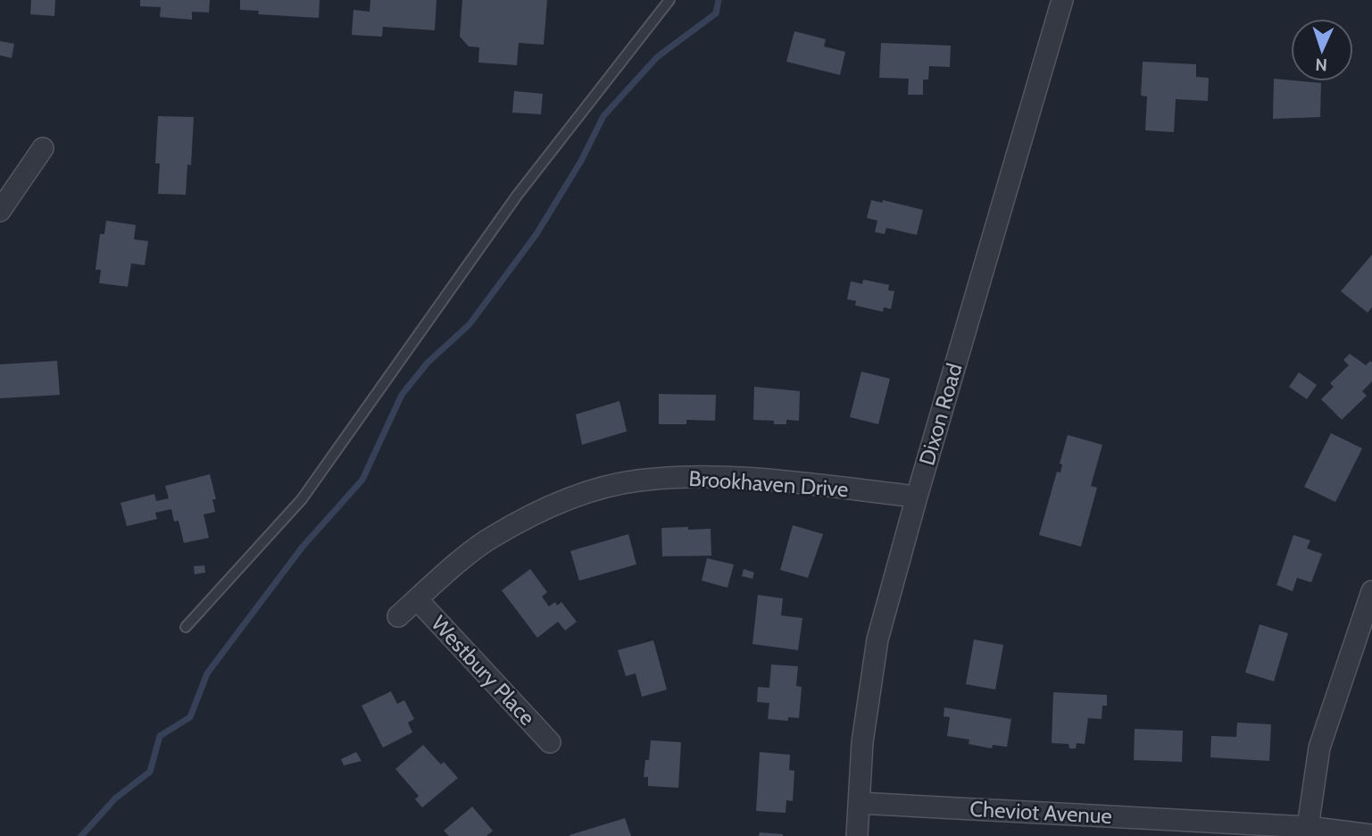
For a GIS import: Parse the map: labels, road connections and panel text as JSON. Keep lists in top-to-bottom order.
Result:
{
  "streets": {
    "street": [
      "Dixon Road",
      "Brookhaven Drive",
      "Westbury Place",
      "Cheviot Avenue"
    ]
  },
  "crossings": [
    ["Dixon Road", "Brookhaven Drive"],
    ["Dixon Road", "Cheviot Avenue"],
    ["Brookhaven Drive", "Westbury Place"]
  ],
  "north": "bottom"
}
